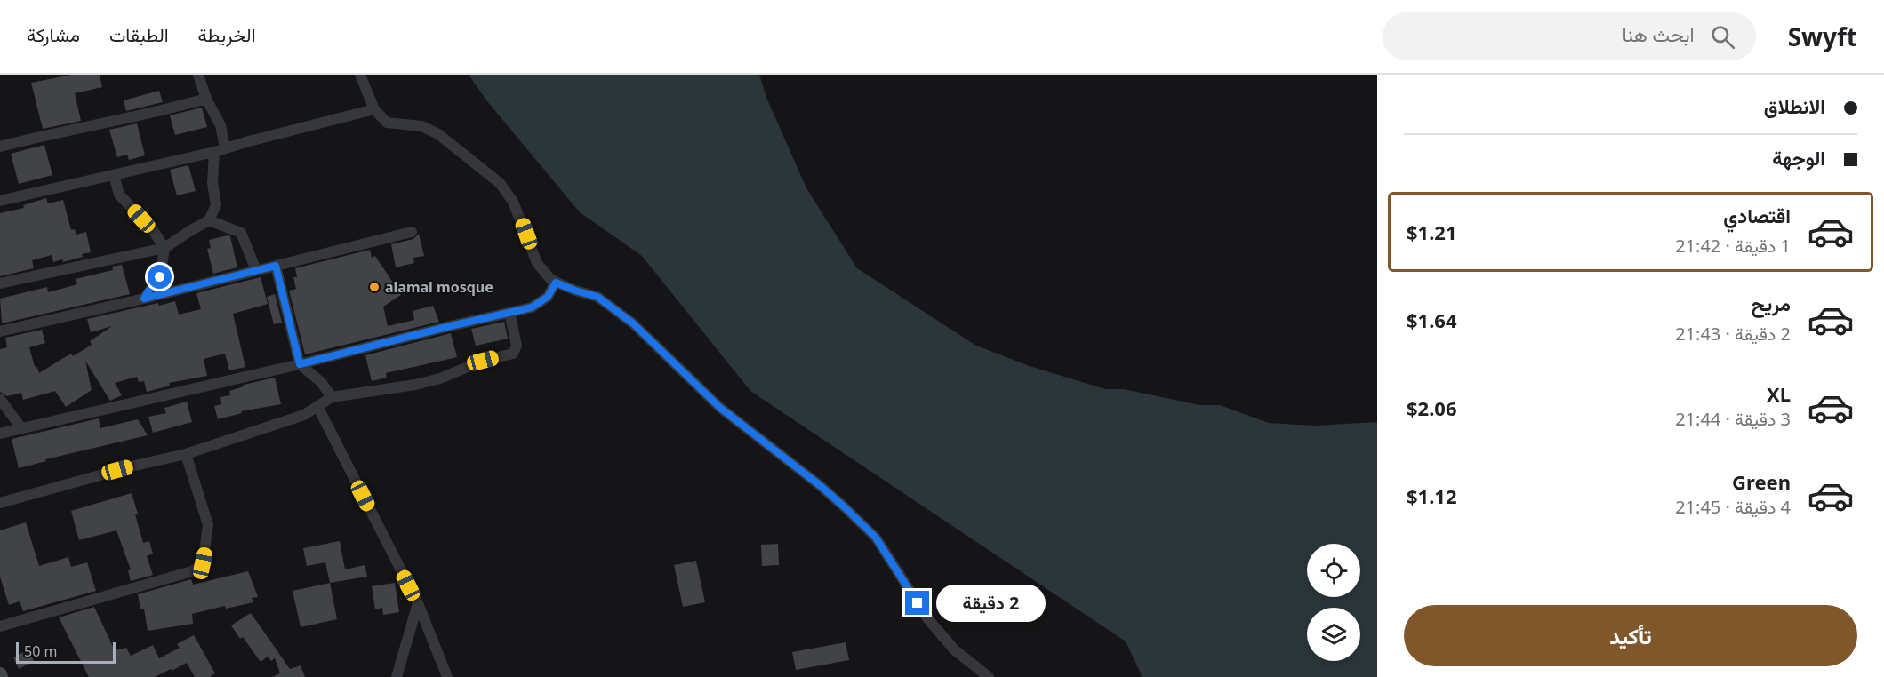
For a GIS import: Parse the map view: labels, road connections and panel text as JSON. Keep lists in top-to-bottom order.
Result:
{
  "places": ["alamal mosque"],
  "scale_bar": "50 m",
  "page": {
    "header": "Swyft",
    "search": "ابحث هنا",
    "nav": ["الخريطة", "الطبقات", "مشاركة"],
    "banner": ["الانطلاق", "الوجهة"],
    "list": [
      {
        "name": "اقتصادي",
        "note": "1 دقيقة · 21:42",
        "value": "$1.21"
      },
      {
        "name": "مريح",
        "note": "2 دقيقة · 21:43",
        "value": "$1.64"
      },
      {
        "name": "XL",
        "note": "3 دقيقة · 21:44",
        "value": "$2.06"
      },
      {
        "name": "Green",
        "note": "4 دقيقة · 21:45",
        "value": "$1.12"
      }
    ],
    "bubble": "2 دقيقة",
    "buttons": "تأكيد",
    "scale": "50 m"
  }
}
